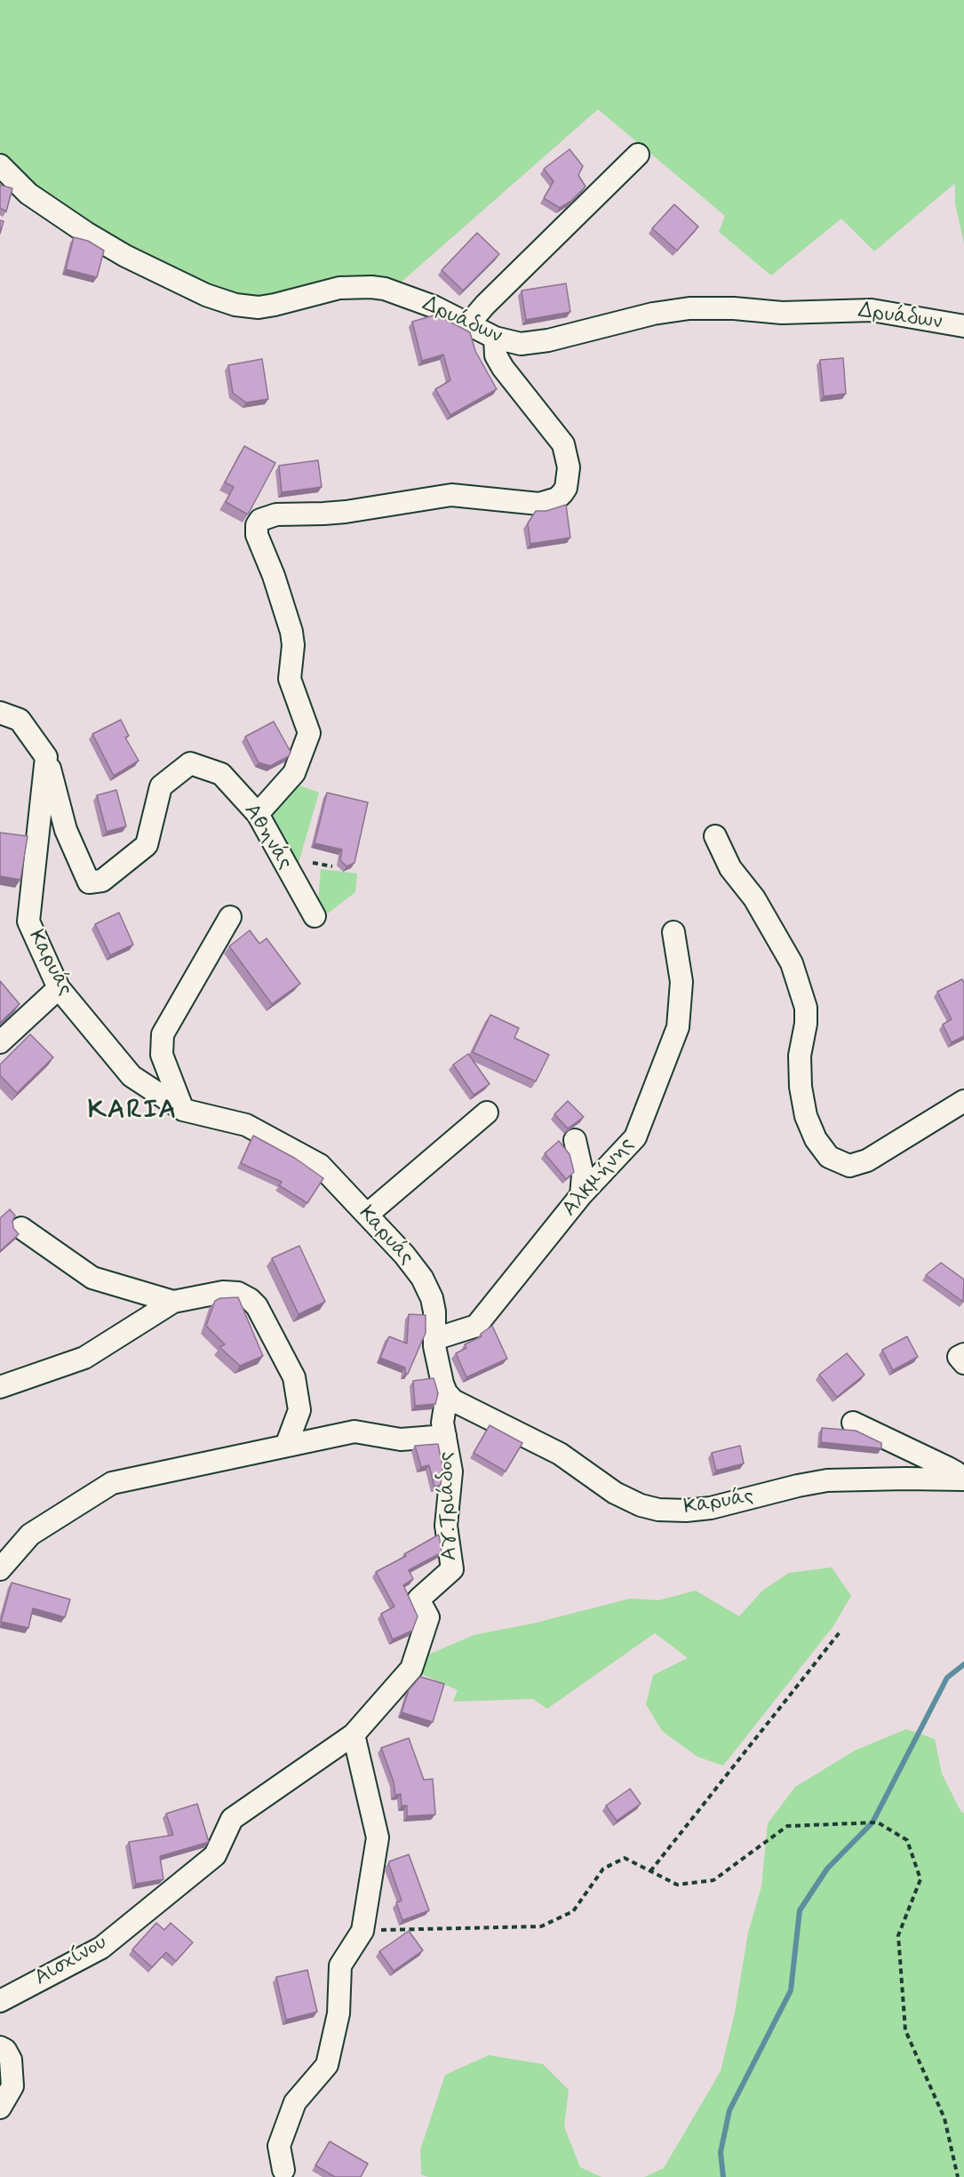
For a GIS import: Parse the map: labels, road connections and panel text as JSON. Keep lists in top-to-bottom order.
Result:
{
  "streets": {
    "street": [
      "Δρυάδων",
      "Αθηνάς",
      "Καρυάς",
      "Αλκμήνης",
      "Αγ.Τριάδος",
      "Αισχίνου"
    ]
  },
  "crossings": [
    ["Αθηνάς", "Καρυάς"],
    ["Καρυάς", "Αλκμήνης"],
    ["Καρυάς", "Αγ.Τριάδος"],
    ["Αγ.Τριάδος", "Αισχίνου"]
  ],
  "districts": ["KARIA"]
}
